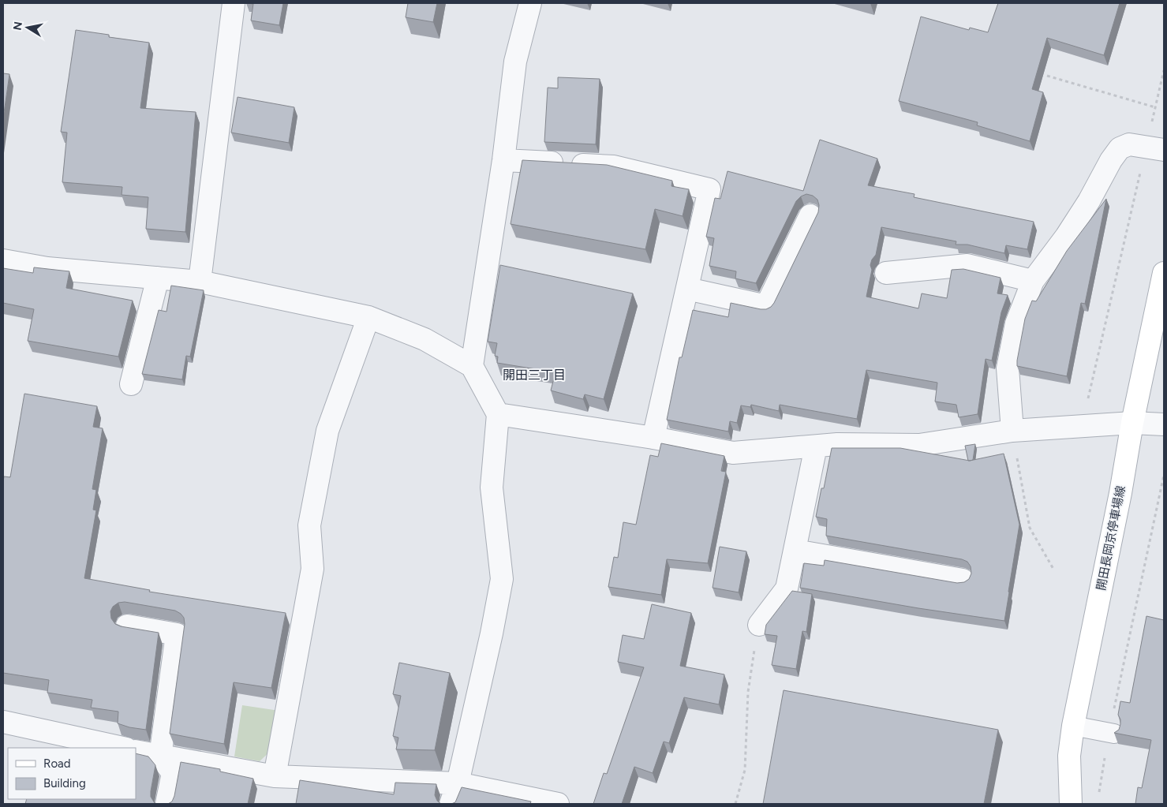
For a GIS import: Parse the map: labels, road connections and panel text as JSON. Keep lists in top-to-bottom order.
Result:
{
  "streets": {
    "main road": ["開田長岡京停車場線"]
  },
  "districts": ["開田三丁目"],
  "legend": ["Road", "Building"],
  "north": "left"
}
